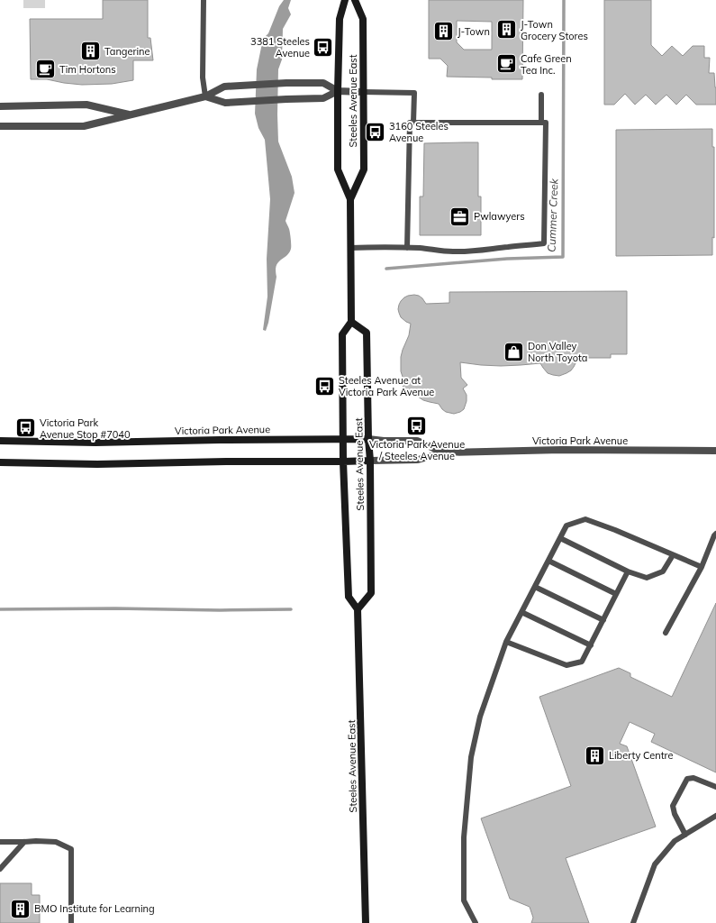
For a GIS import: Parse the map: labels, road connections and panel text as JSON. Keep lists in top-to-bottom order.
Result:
{
  "streets": {
    "main road": ["Steeles Avenue East", "Victoria Park Avenue"]
  },
  "crossings": [
    ["Steeles Avenue East", "Victoria Park Avenue"]
  ],
  "water": ["Cummer Creek"],
  "places": {
    "building": [
      "J-Town Grocery Stores",
      "J-Town",
      "Tangerine",
      "Liberty Centre",
      "BMO Institute for Learning"
    ],
    "bus stop": [
      "3381 Steeles Avenue",
      "3160 Steeles Avenue",
      "Steeles Avenue at Victoria Park Avenue",
      "Victoria Park Avenue / Steeles Avenue",
      "Victoria Park Avenue Stop #7040"
    ],
    "cafe": ["Cafe Green Tea Inc.", "Tim Hortons"],
    "office": ["Pwlawyers"],
    "shop": ["Don Valley North Toyota"]
  }
}
